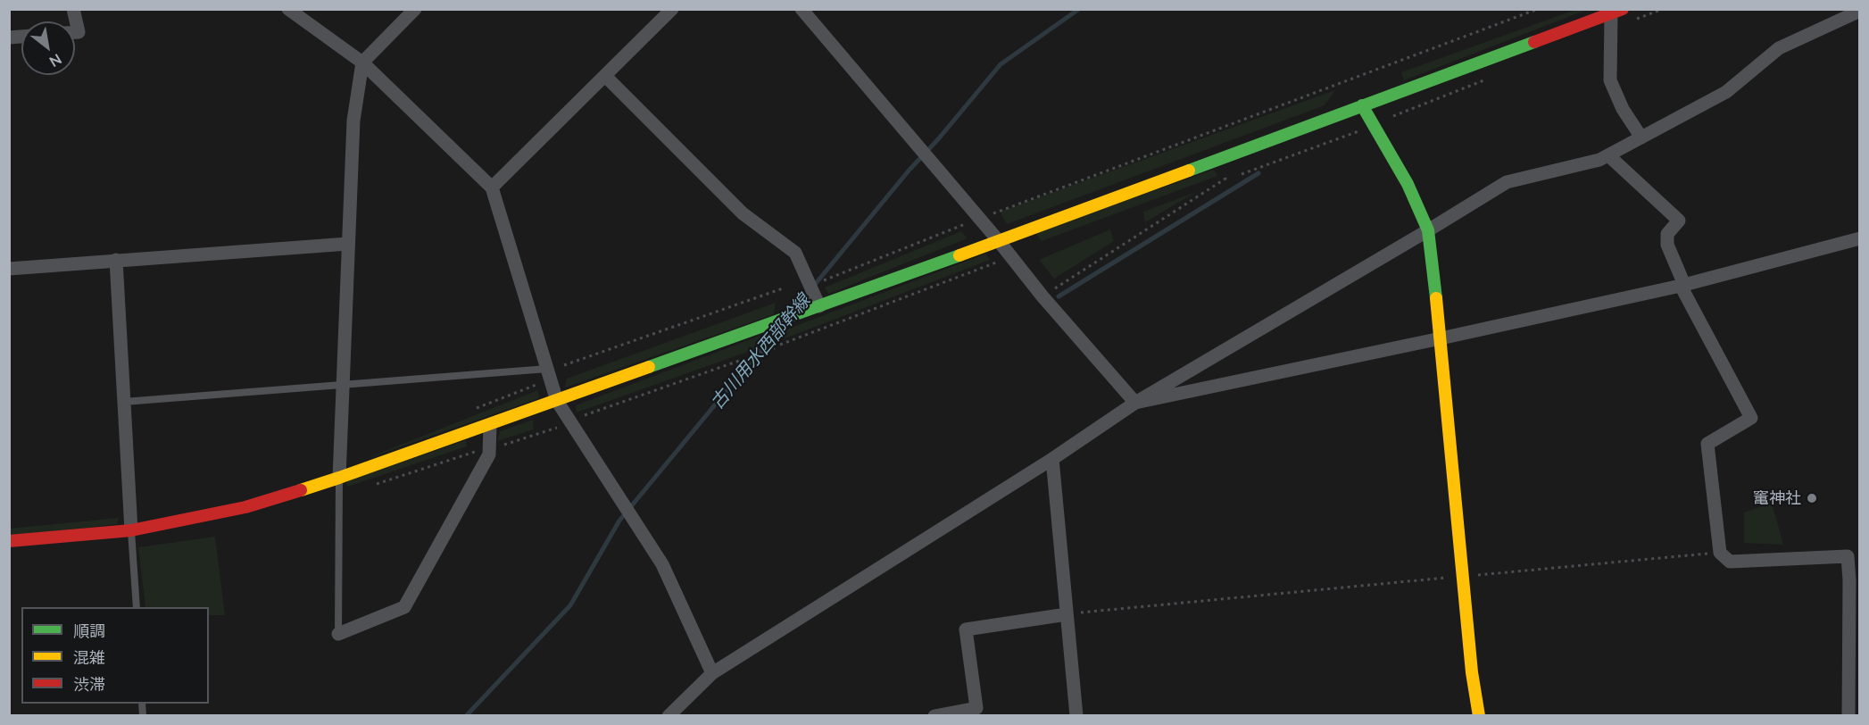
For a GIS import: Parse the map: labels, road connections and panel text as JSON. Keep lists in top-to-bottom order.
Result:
{
  "water": ["古川用水西部幹線"],
  "places": ["竃神社"],
  "legend": ["順調", "混雑", "渋滞"],
  "north": "bottom right"
}
